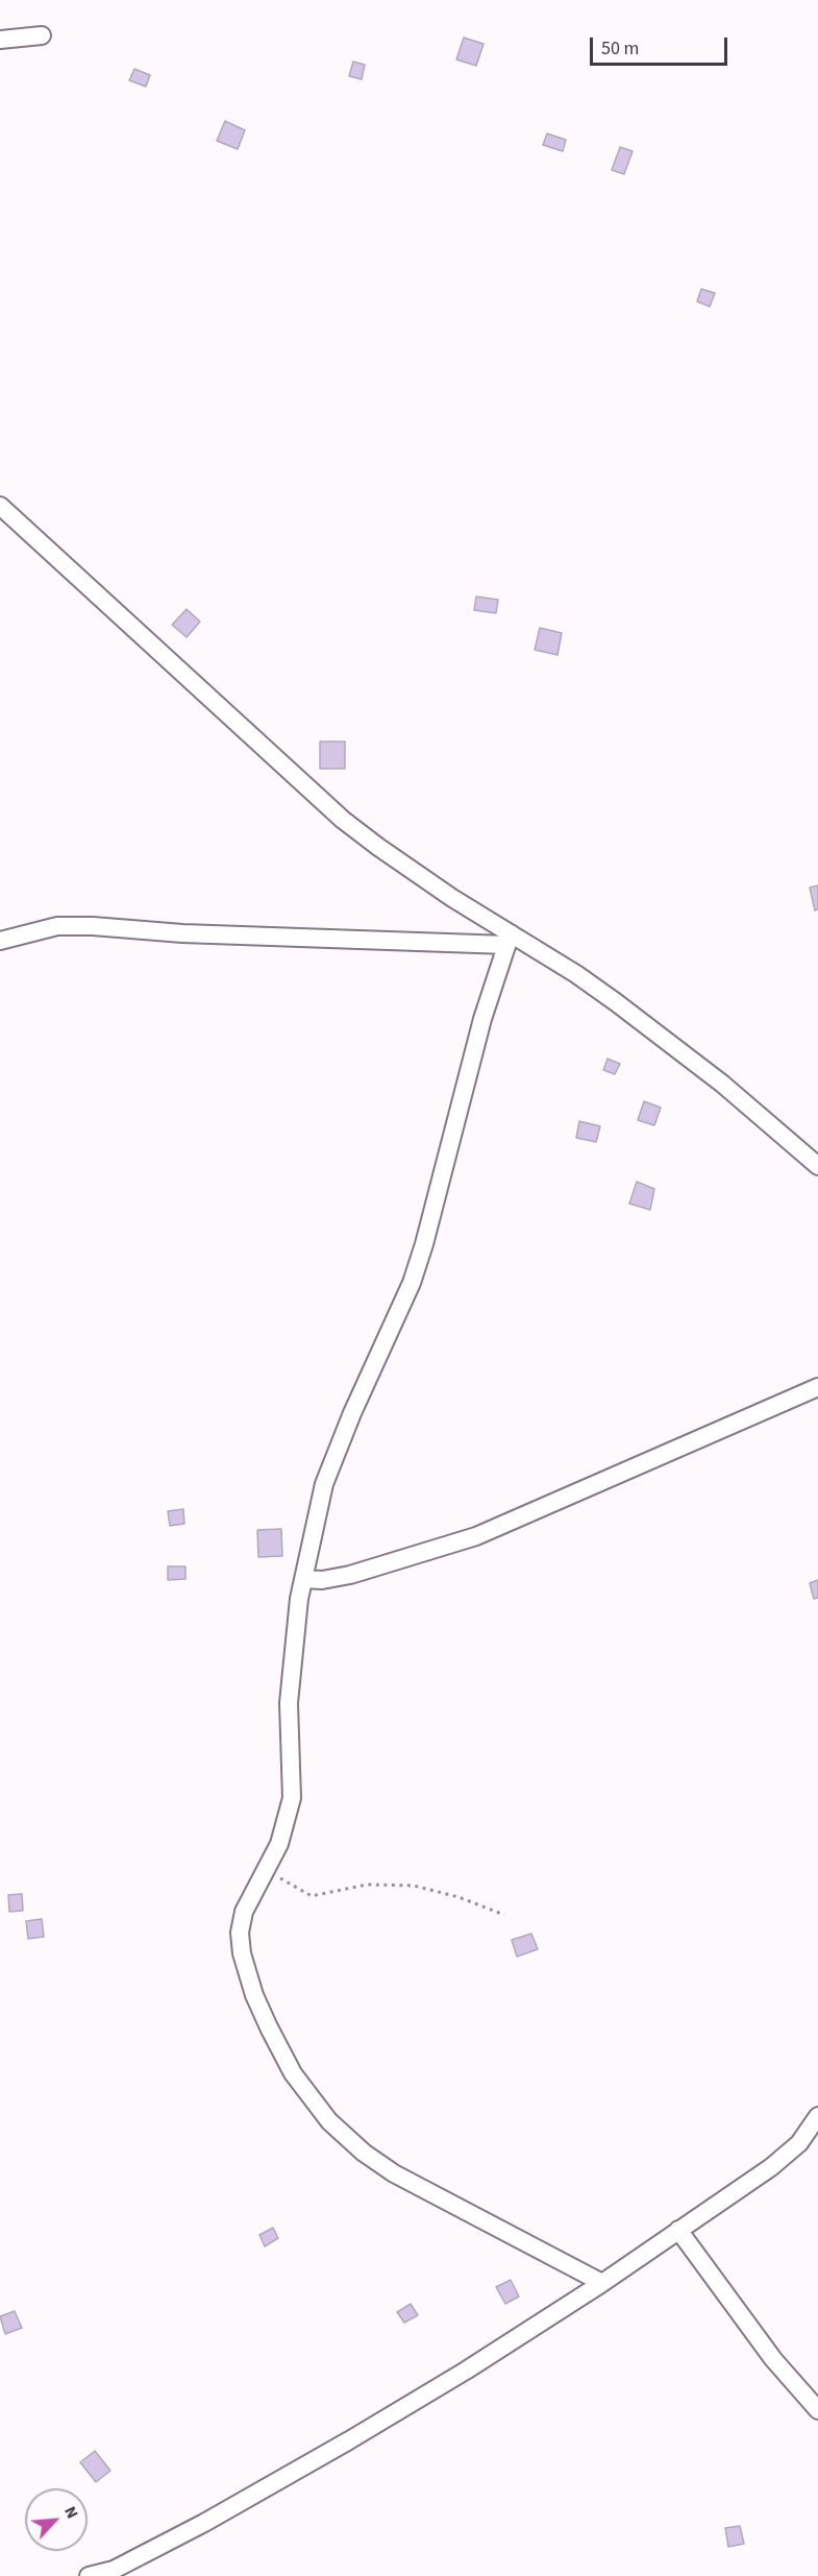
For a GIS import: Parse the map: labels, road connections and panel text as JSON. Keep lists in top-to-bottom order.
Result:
{
  "scale_bar": "50 m",
  "north": "top right"
}
